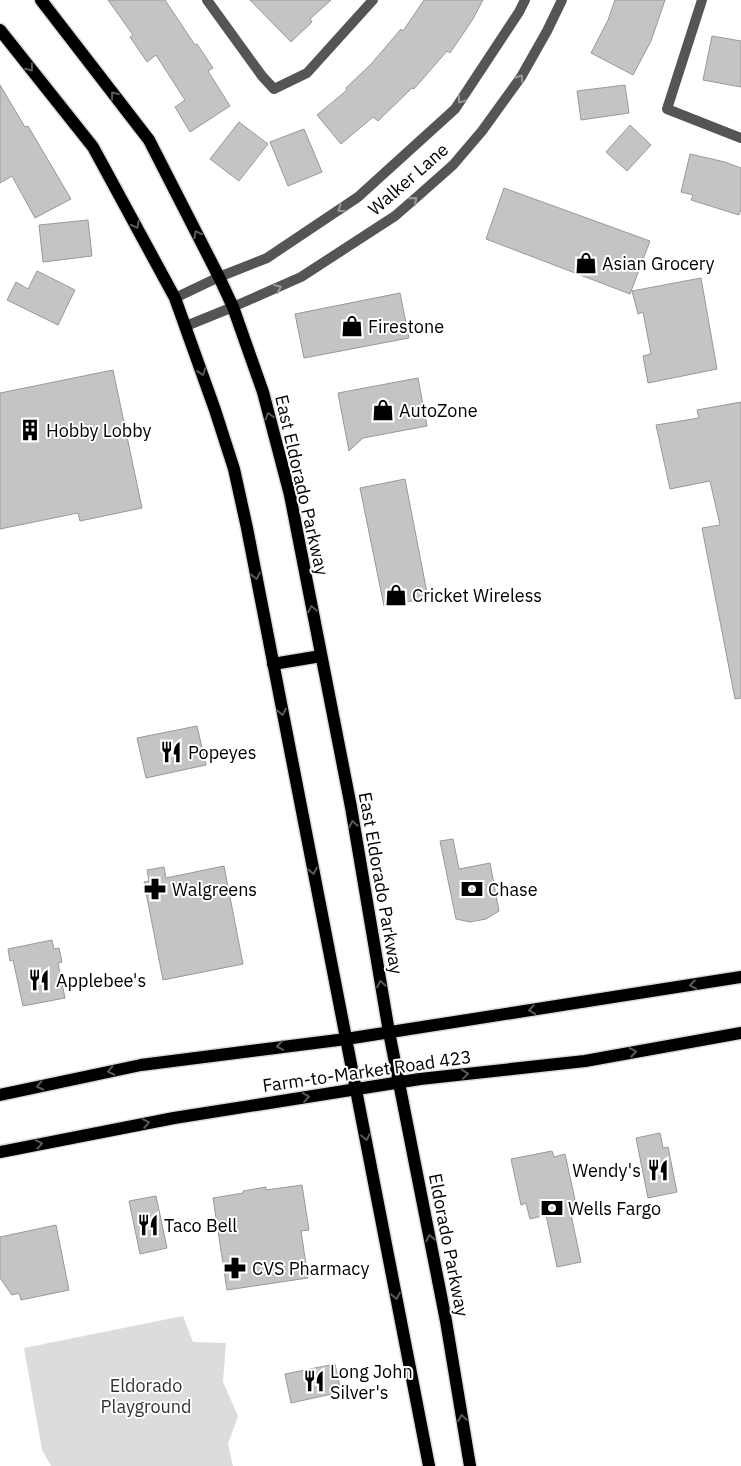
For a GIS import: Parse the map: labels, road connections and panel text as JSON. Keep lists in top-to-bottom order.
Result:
{
  "streets": {
    "main road": ["East Eldorado Parkway", "Farm-to-Market Road 423", "Eldorado Parkway"],
    "street": ["Walker Lane"]
  },
  "crossings": [
    ["Walker Lane", "East Eldorado Parkway"],
    ["East Eldorado Parkway", "Farm-to-Market Road 423"],
    ["East Eldorado Parkway", "Eldorado Parkway"],
    ["Farm-to-Market Road 423", "Eldorado Parkway"]
  ],
  "parks": ["Eldorado Playground"],
  "places": {
    "shop": [
      "Asian Grocery",
      "Firestone",
      "AutoZone",
      "Cricket Wireless"
    ],
    "building": ["Hobby Lobby"],
    "restaurant": [
      "Popeyes",
      "Applebee's",
      "Wendy's",
      "Taco Bell",
      "Long John Silver's"
    ],
    "pharmacy": ["Walgreens", "CVS Pharmacy"],
    "bank": ["Chase", "Wells Fargo"]
  }
}
